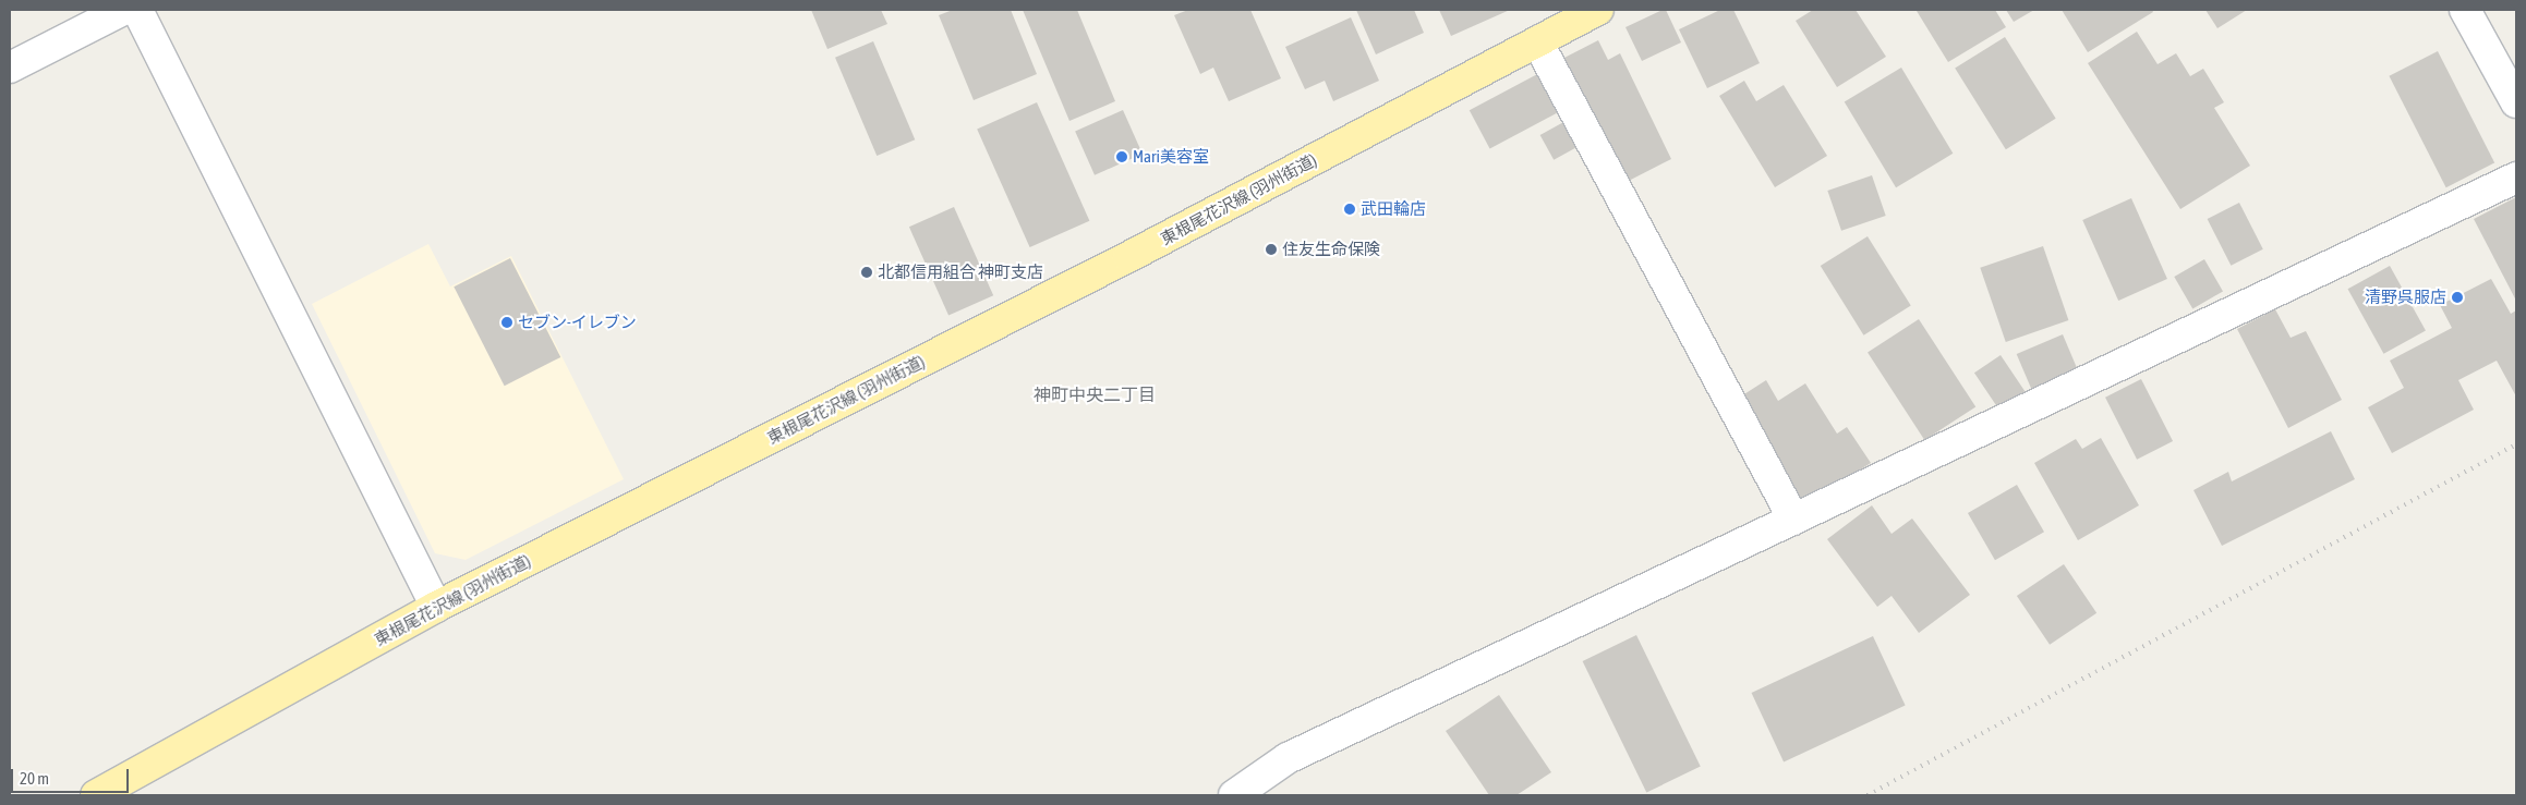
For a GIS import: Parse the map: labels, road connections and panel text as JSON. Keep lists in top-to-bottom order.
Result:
{
  "streets": {
    "main road": ["東根尾花沢線 (羽州街道)"]
  },
  "districts": ["神町中央二丁目"],
  "places": [
    "Mari美容室",
    "武田輪店",
    "住友生命保険",
    "北都信用組合 神町支店",
    "清野呉服店",
    "セブン-イレブン"
  ],
  "scale_bar": "20 m"
}
